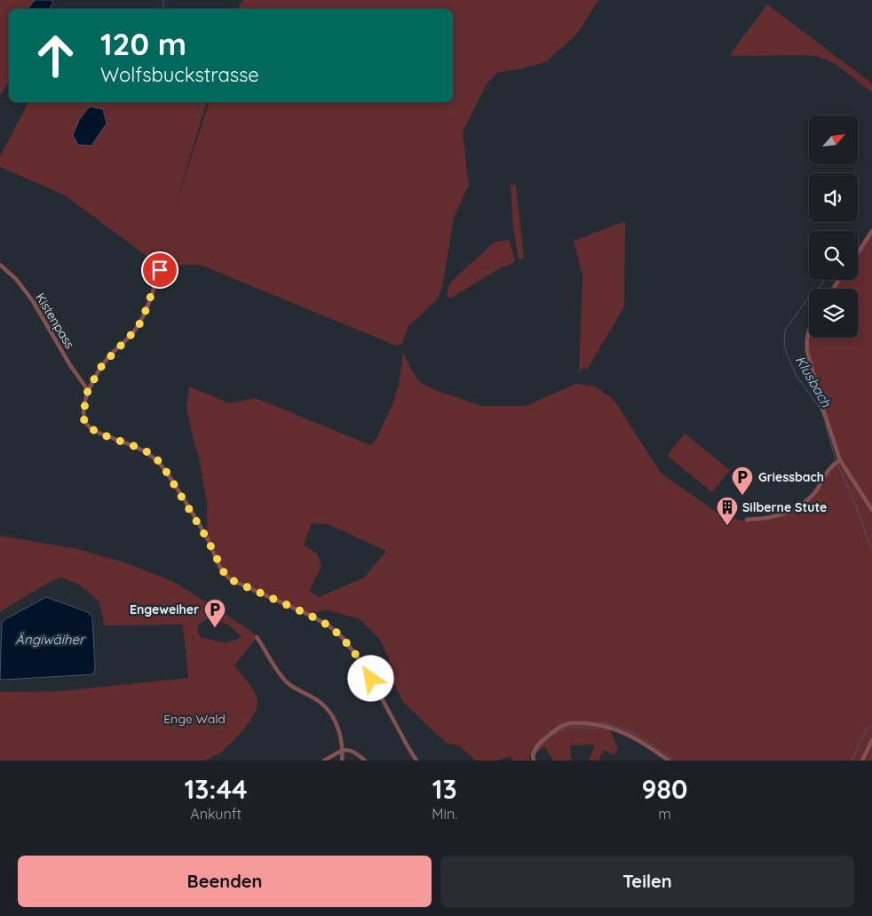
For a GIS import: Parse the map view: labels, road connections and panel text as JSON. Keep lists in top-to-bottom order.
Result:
{
  "streets": {
    "street": ["Kistenpass"]
  },
  "water": ["Klusbach", "Ängiwäiher"],
  "parks": ["Enge Wald"],
  "places": {
    "parking": ["Griessbach", "Engeweiher"],
    "building": ["Silberne Stute"]
  },
  "north": "top right",
  "page": {
    "turn": ["120 m", "Wolfsbuckstrasse"],
    "eta": [
      "13:44",
      "Ankunft",
      "13",
      "Min.",
      "980",
      "m"
    ],
    "buttons": ["Beenden", "Teilen"]
  }
}
